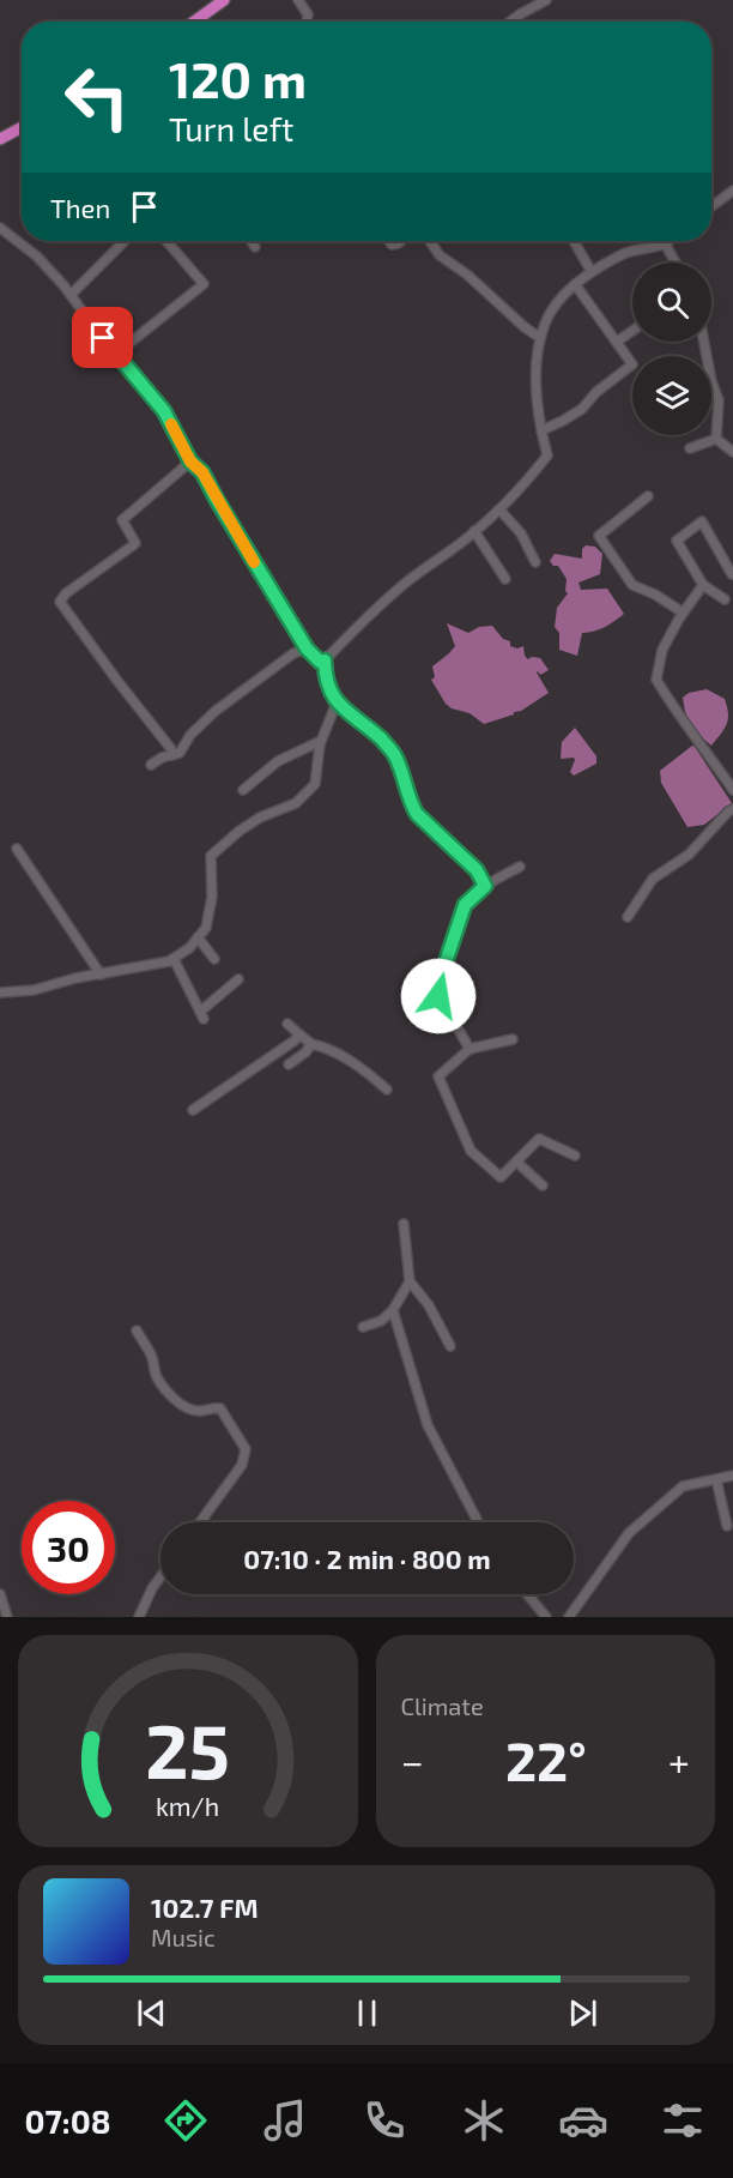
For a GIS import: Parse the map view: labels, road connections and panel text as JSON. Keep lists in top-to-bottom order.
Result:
{
  "page": {
    "turn": ["120 m", "Turn left"],
    "then": "Then",
    "limit": "30",
    "trip": "07:10 · 2 min · 800 m",
    "tile": "Climate",
    "heat": ["−", "22°", "+"],
    "song": ["102.7 FM", "Music"],
    "tabs": "07:08",
    "gauge": ["25", "km/h"]
  }
}
